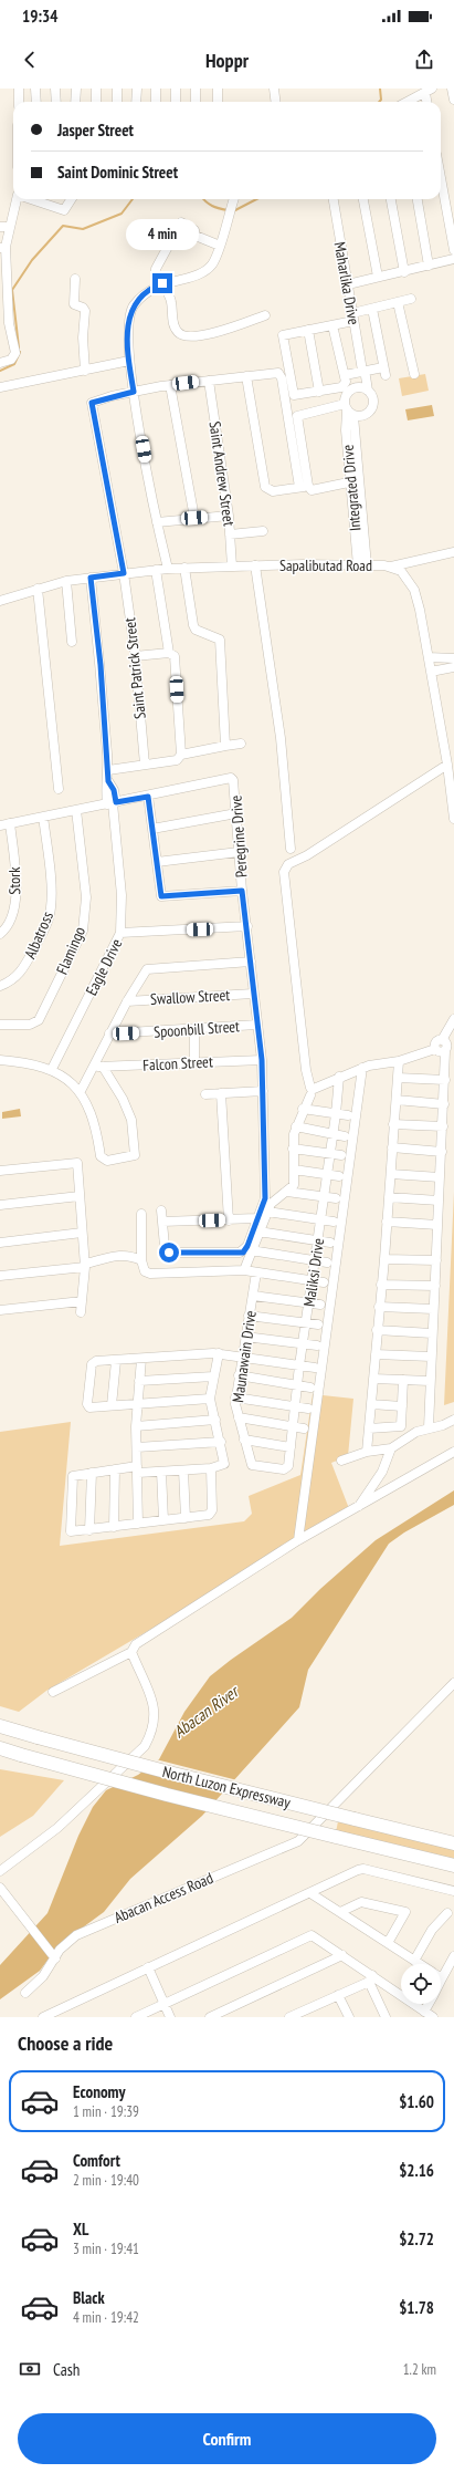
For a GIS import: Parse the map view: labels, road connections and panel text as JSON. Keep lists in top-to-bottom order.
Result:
{
  "streets": {
    "highway": ["North Luzon Expressway"],
    "street": [
      "Maharlika Drive",
      "Saint Andrew Street",
      "Integrated Drive",
      "Sapalibutad Road",
      "Saint Patrick Street",
      "Peregrine Drive",
      "Stork",
      "Albatross",
      "Flamingo",
      "Eagle Drive",
      "Swallow Street",
      "Spoonbill Street",
      "Falcon Street",
      "Maliksi Drive",
      "Maunawain Drive",
      "Abacan Access Road"
    ]
  },
  "crossings": [
    ["Maharlika Drive", "Integrated Drive"],
    ["Saint Andrew Street", "Sapalibutad Road"],
    ["Integrated Drive", "Sapalibutad Road"],
    ["Sapalibutad Road", "Saint Patrick Street"],
    ["Peregrine Drive", "Stork"],
    ["Peregrine Drive", "Albatross"],
    ["Peregrine Drive", "Flamingo"],
    ["Peregrine Drive", "Eagle Drive"],
    ["Peregrine Drive", "Swallow Street"],
    ["Peregrine Drive", "Spoonbill Street"],
    ["Peregrine Drive", "Falcon Street"],
    ["Maliksi Drive", "Maunawain Drive"]
  ],
  "water": ["Abacan River"],
  "page": {
    "status": "19:34",
    "header": "Hoppr",
    "banner": ["Jasper Street", "Saint Dominic Street"],
    "bubble": "4 min",
    "heading": "Choose a ride",
    "list": [
      {
        "name": "Economy",
        "note": "1 min · 19:39",
        "value": "$1.60"
      },
      {
        "name": "Comfort",
        "note": "2 min · 19:40",
        "value": "$2.16"
      },
      {
        "name": "XL",
        "note": "3 min · 19:41",
        "value": "$2.72"
      },
      {
        "name": "Black",
        "note": "4 min · 19:42",
        "value": "$1.78"
      }
    ],
    "pay": ["Cash", "1.2 km"],
    "buttons": "Confirm"
  }
}
